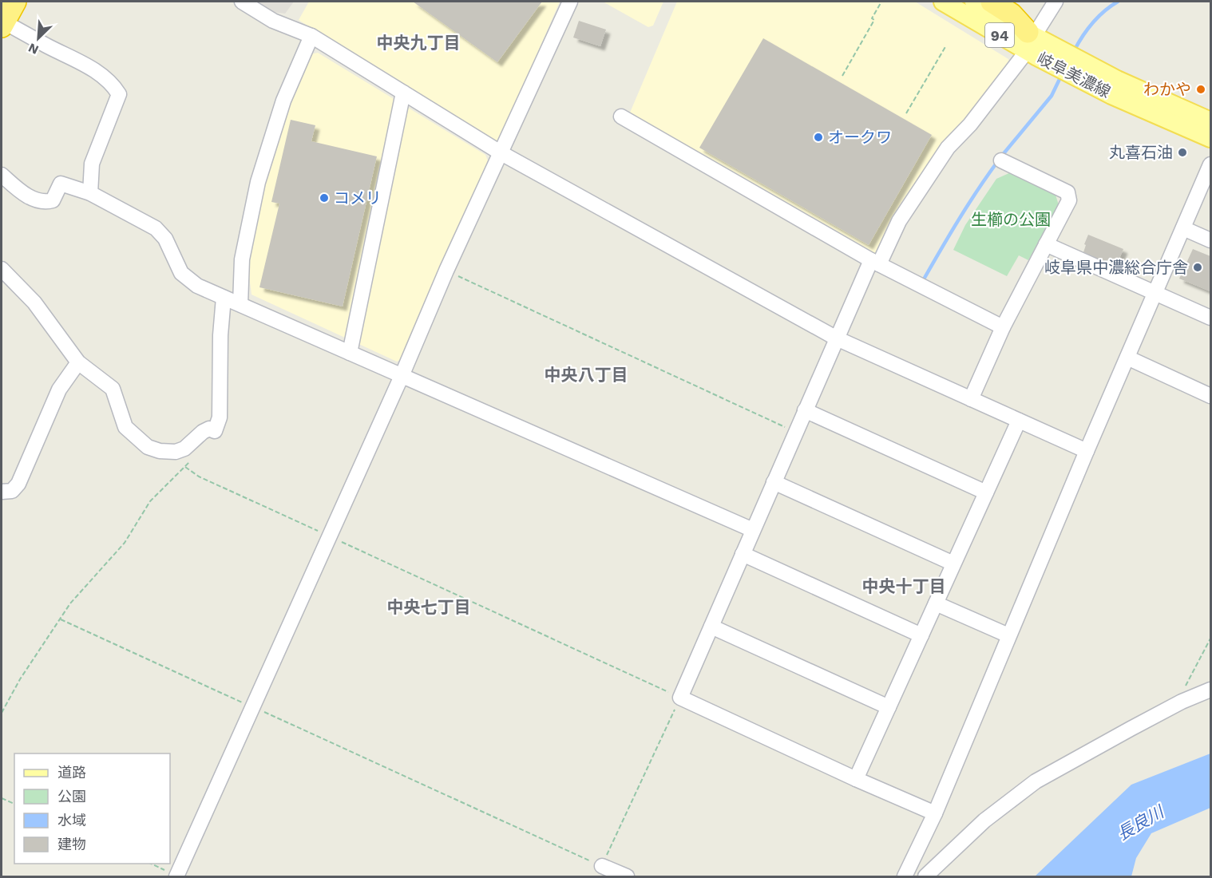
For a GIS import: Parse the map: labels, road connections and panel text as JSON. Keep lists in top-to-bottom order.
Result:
{
  "streets": {
    "main road": ["94", "岐阜美濃線"]
  },
  "districts": [
    "中央九丁目",
    "中央八丁目",
    "中央十丁目",
    "中央七丁目"
  ],
  "water": ["長良川"],
  "parks": ["生櫛の公園"],
  "places": [
    "わかや",
    "オークワ",
    "丸喜石油",
    "コメリ",
    "岐阜県中濃総合庁舎"
  ],
  "legend": [
    "道路",
    "公園",
    "水域",
    "建物"
  ],
  "north": "bottom left"
}
